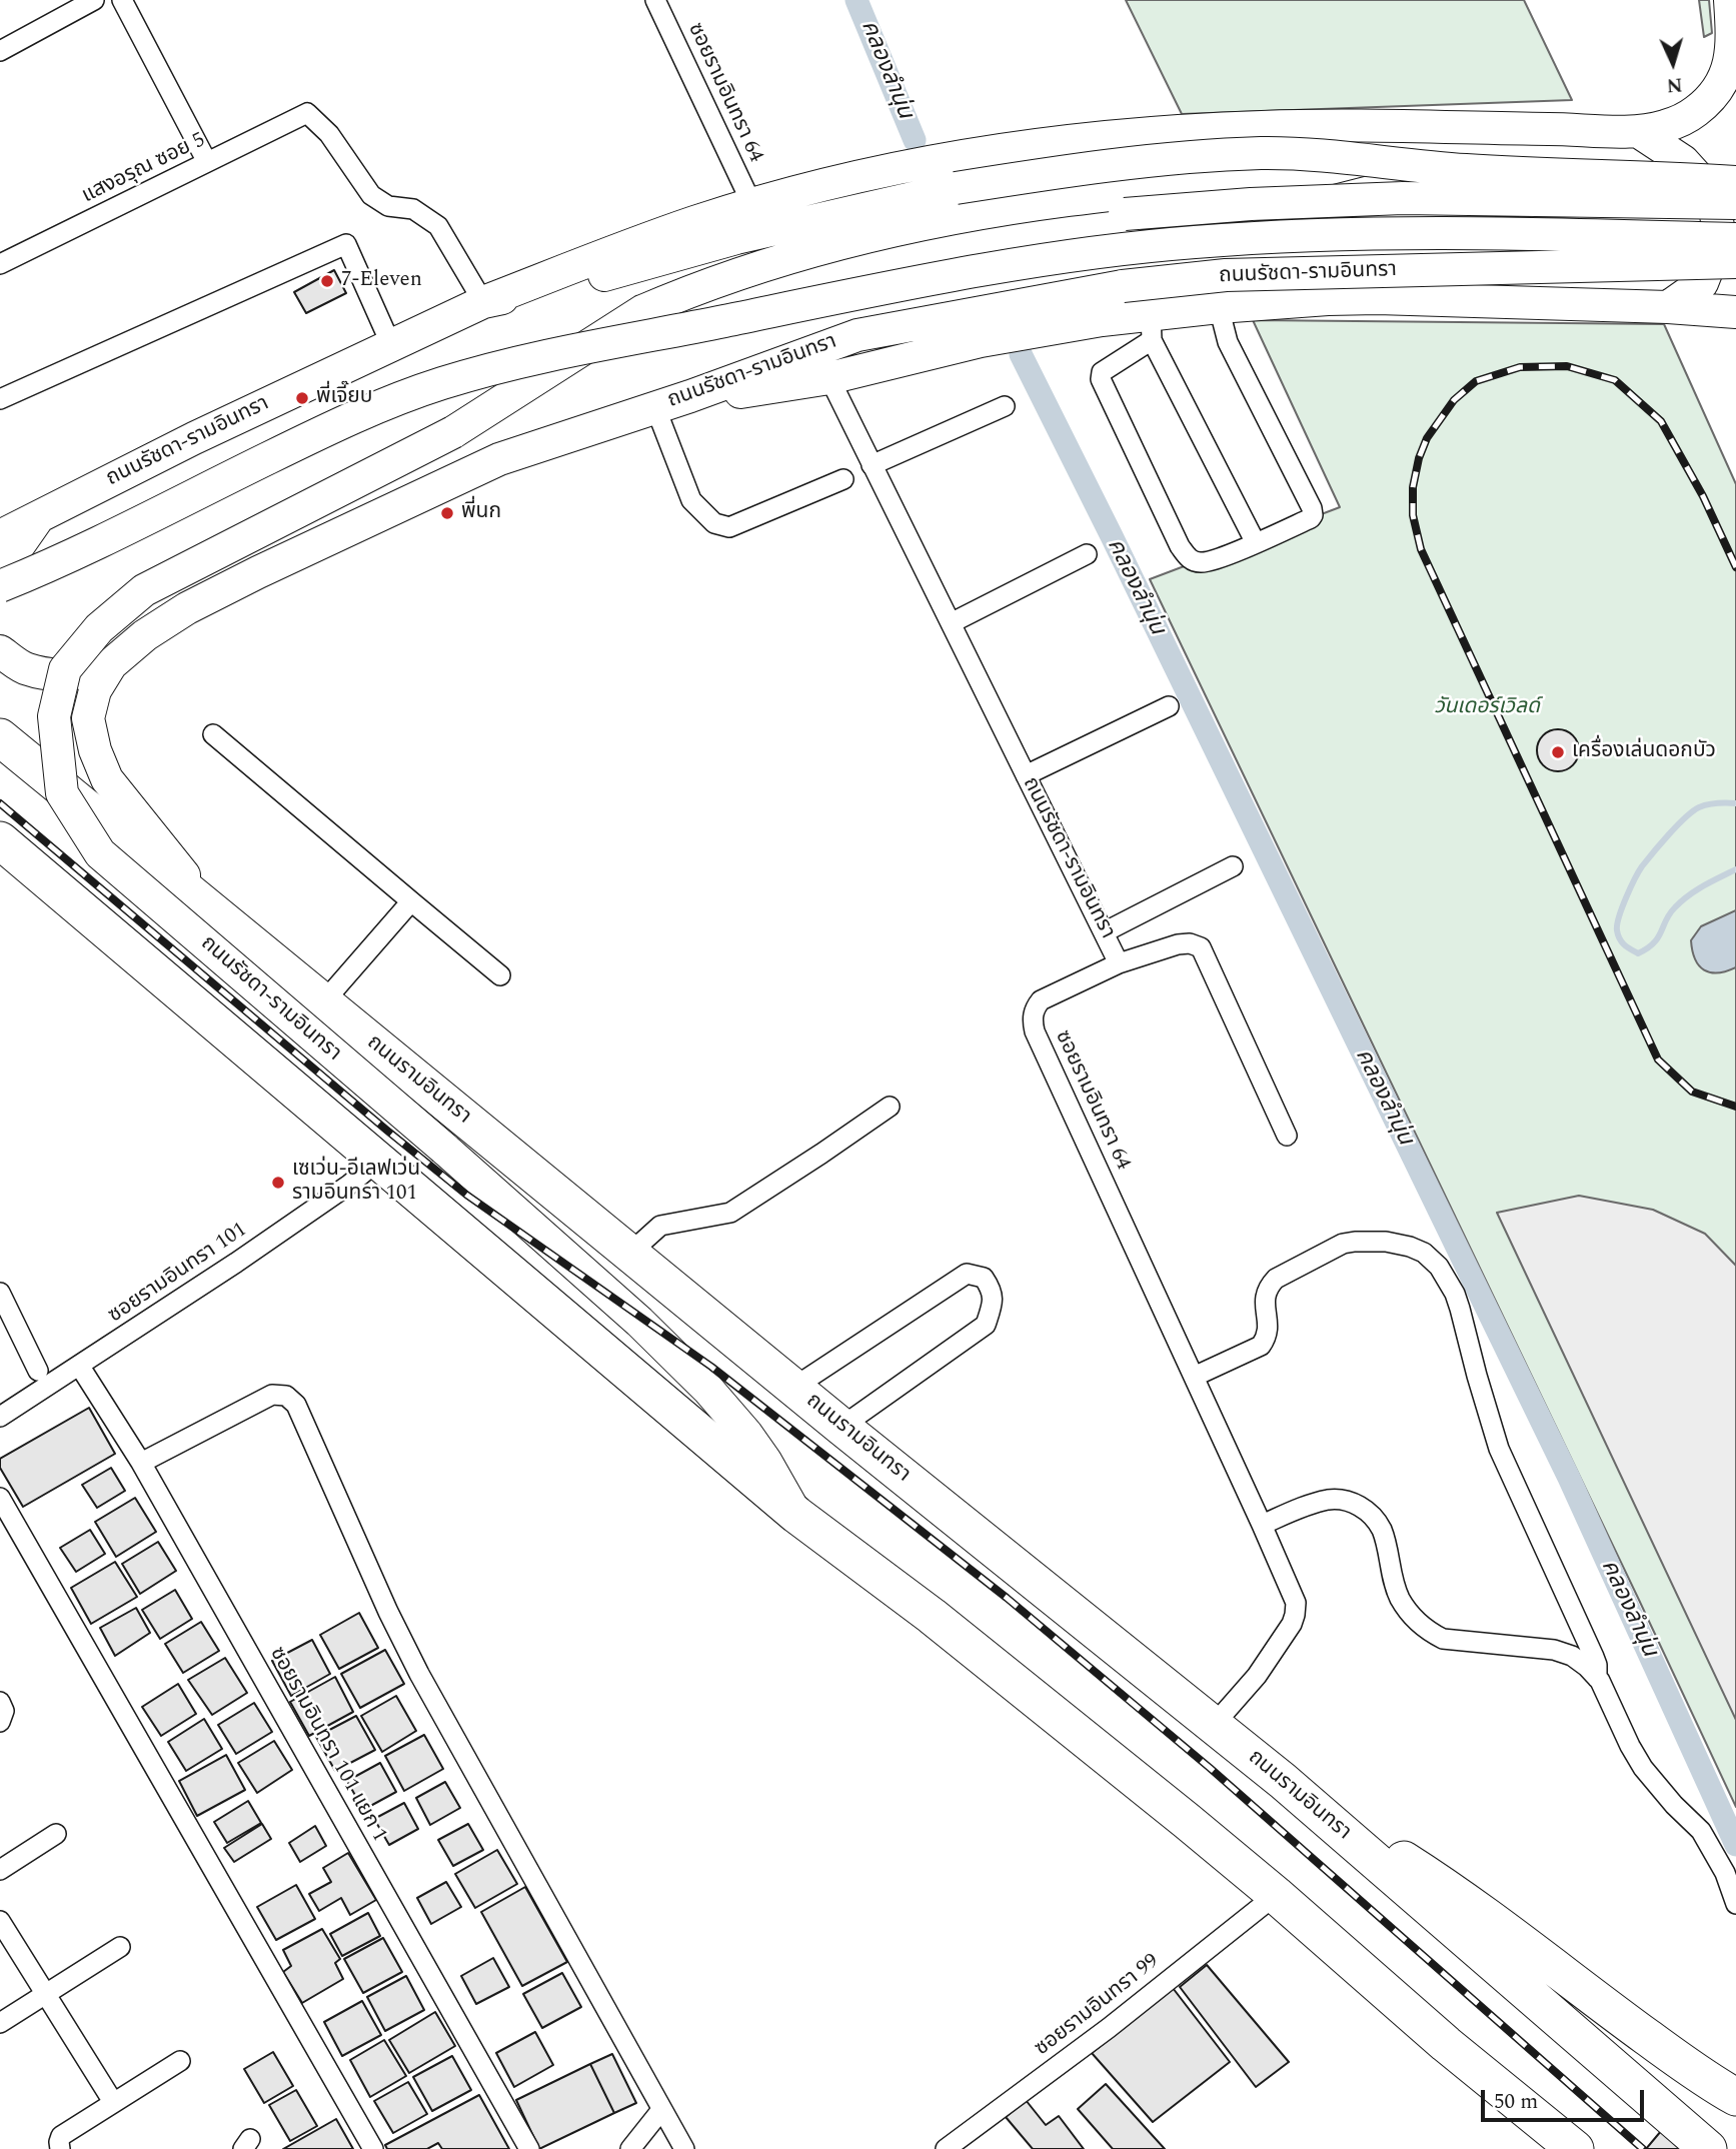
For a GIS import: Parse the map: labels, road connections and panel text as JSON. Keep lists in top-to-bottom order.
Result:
{
  "streets": {
    "highway": ["ถนนรามอินทรา"],
    "main road": ["ถนนรัชดา-รามอินทรา"],
    "street": [
      "ซอยรามอินทรา 64",
      "แสงอรุณ ซอย 5",
      "ซอยรามอินทรา 101",
      "ซอยรามอินทรา 101 แยก 1",
      "ซอยรามอินทรา 99"
    ]
  },
  "crossings": [
    ["ซอยรามอินทรา 64", "ถนนรัชดา-รามอินทรา"],
    ["ซอยรามอินทรา 64", "ถนนรามอินทรา"],
    ["แสงอรุณ ซอย 5", "ถนนรัชดา-รามอินทรา"],
    ["ถนนรัชดา-รามอินทรา", "ถนนรามอินทรา"],
    ["ซอยรามอินทรา 101", "ซอยรามอินทรา 101 แยก 1"]
  ],
  "water": ["คลองลำนุ่น"],
  "parks": ["วันเดอร์เวิลด์"],
  "places": [
    "7-Eleven",
    "พี่เจี๊ยบ",
    "พี่นก",
    "เครื่องเล่นดอกบัว",
    "เซเว่น-อีเลฟเว่น รามอินทรา 101"
  ],
  "scale_bar": "50 m",
  "north": "bottom"
}
